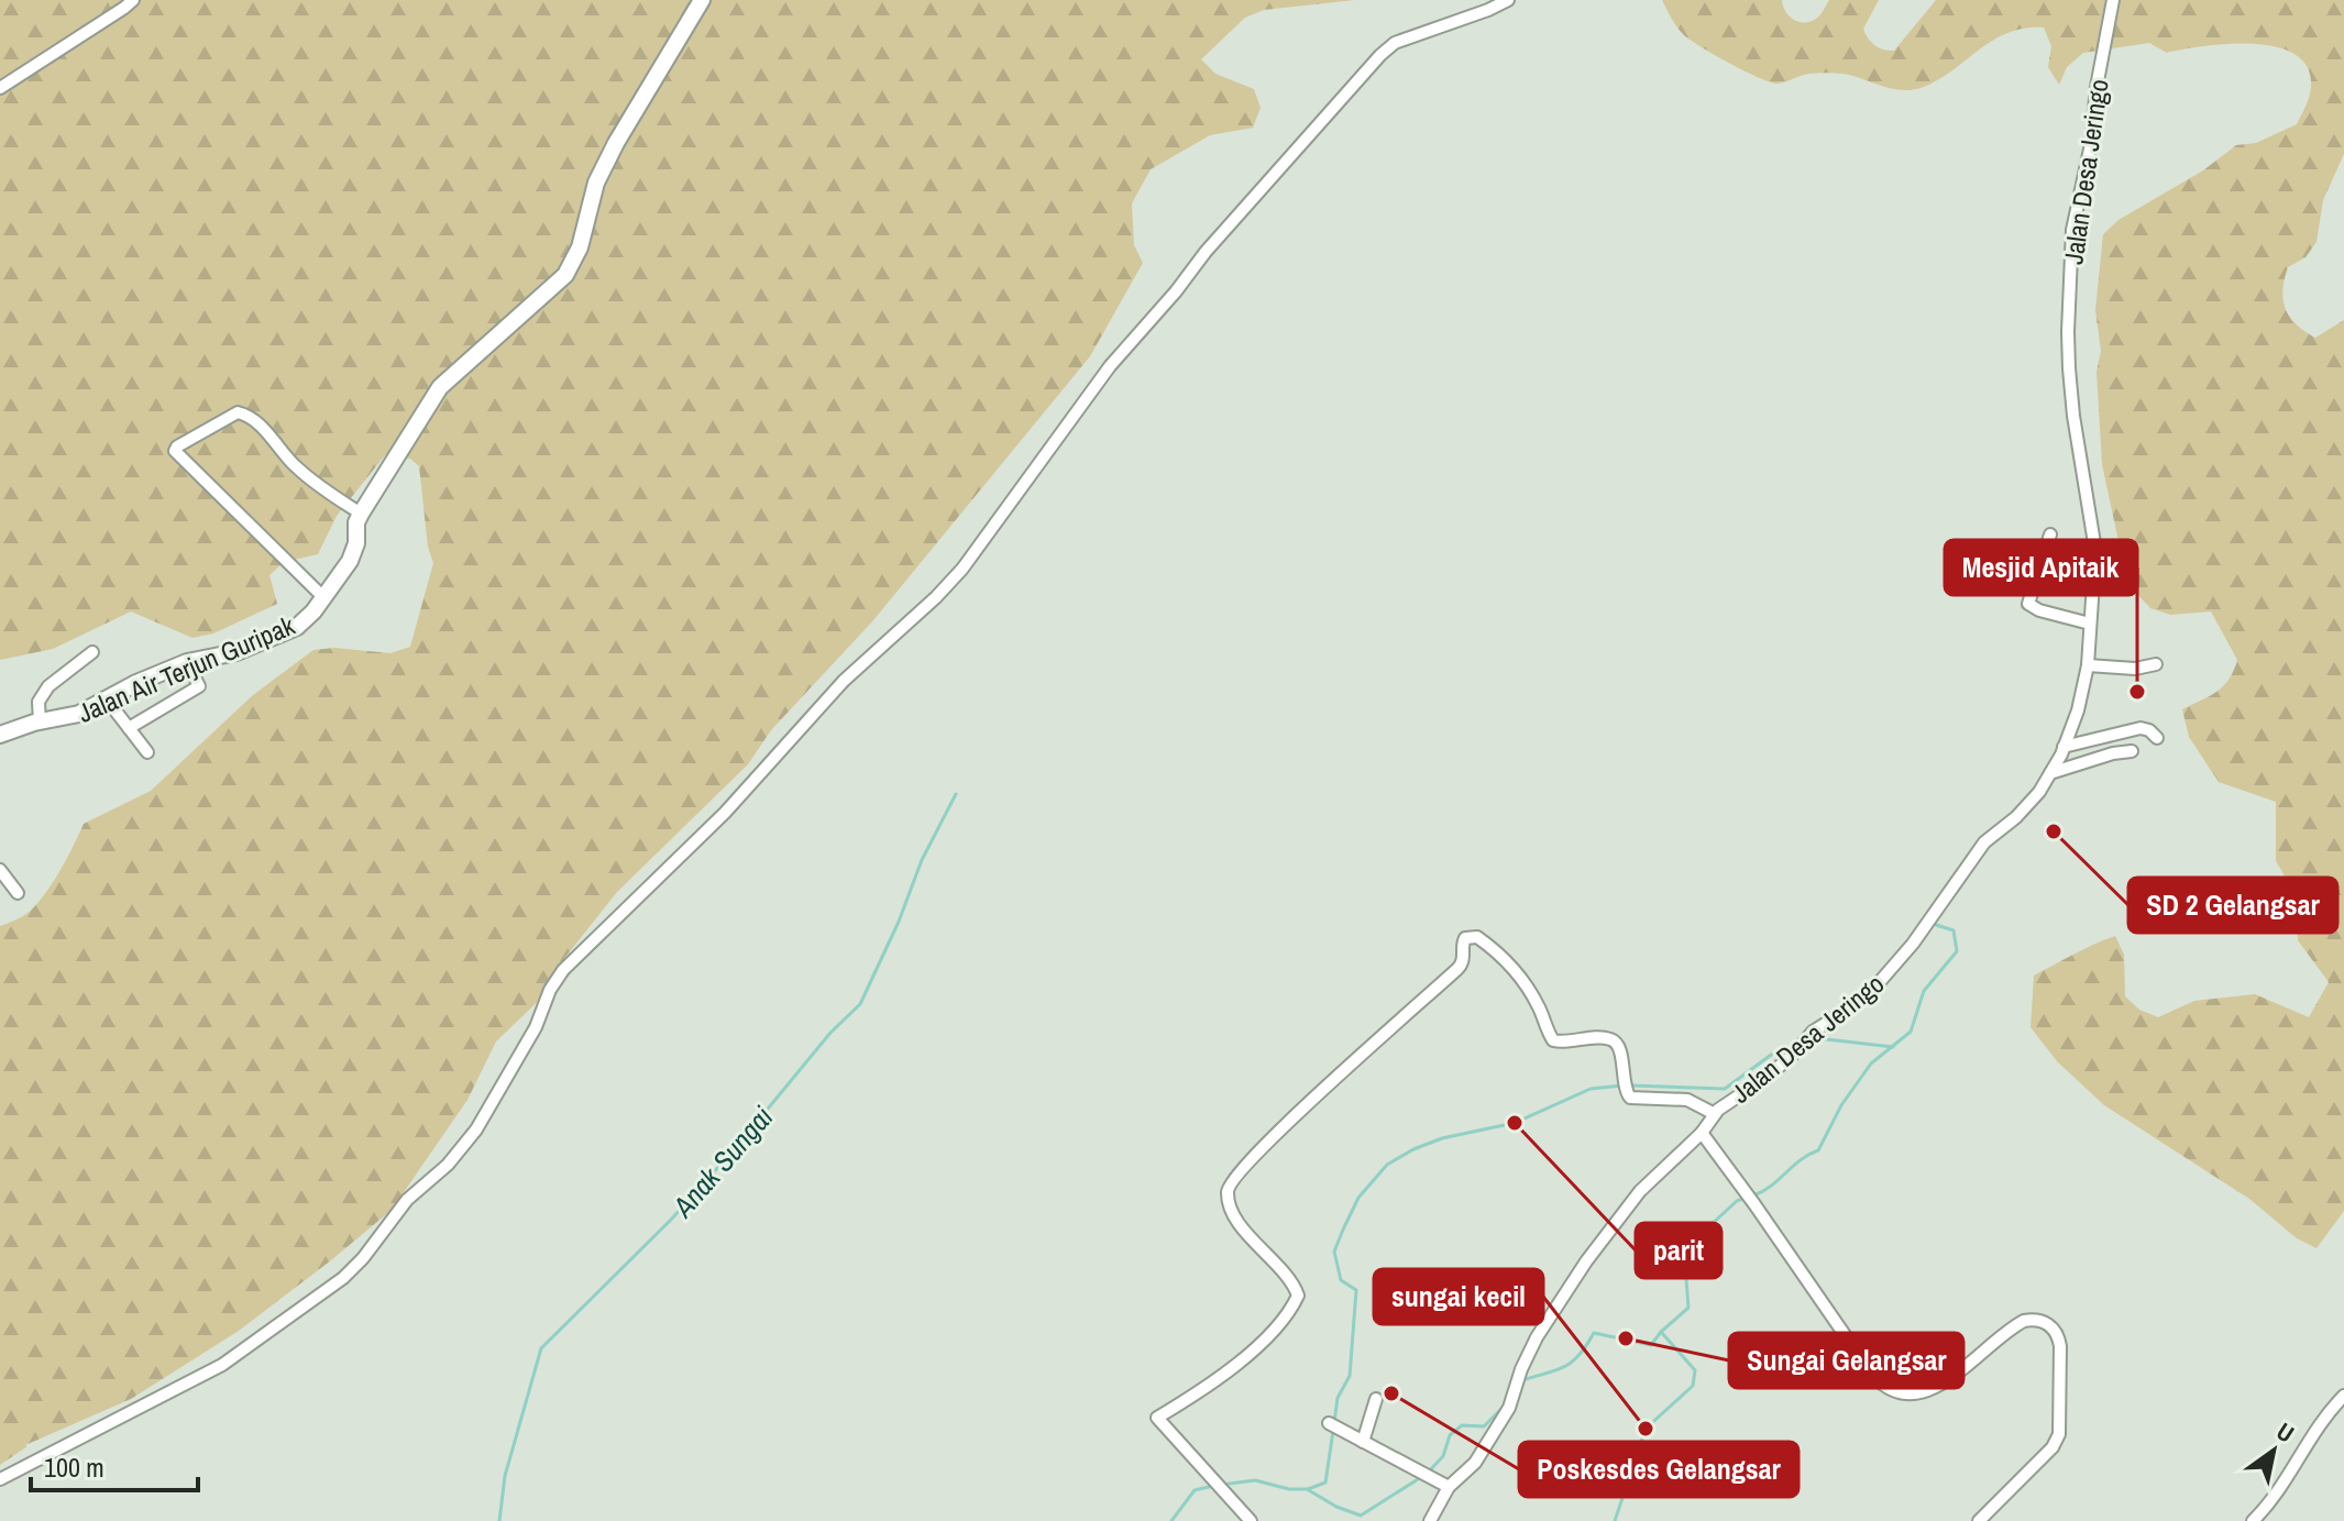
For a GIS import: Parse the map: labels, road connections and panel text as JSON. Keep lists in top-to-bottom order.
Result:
{
  "streets": {
    "street": ["Jalan Desa Jeringo", "Jalan Air Terjun Guripak"]
  },
  "water": ["Anak Sungai"],
  "places": [
    "Mesjid Apitaik",
    "SD 2 Gelangsar",
    "parit",
    "Sungai Gelangsar",
    "Poskesdes Gelangsar",
    "sungai kecil"
  ],
  "scale_bar": "100 m",
  "north": "top right"
}
